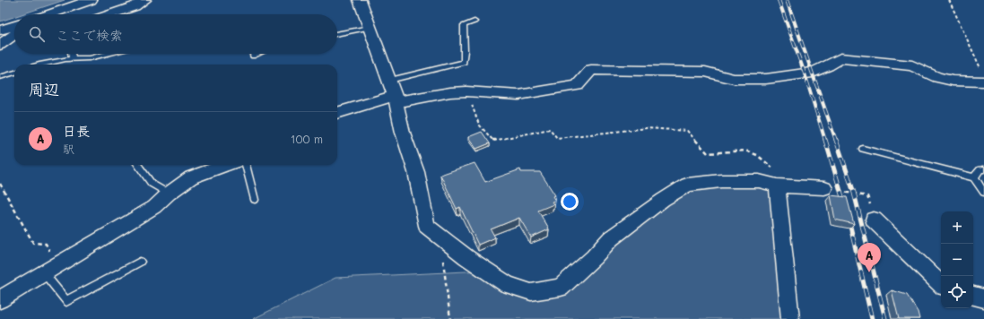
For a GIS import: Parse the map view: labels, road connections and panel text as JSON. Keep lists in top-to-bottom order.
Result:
{
  "page": {
    "search": "ここで検索",
    "heading": "周辺",
    "list": [
      {
        "mark": "A",
        "name": "日長",
        "note": "駅",
        "value": "100 m"
      }
    ],
    "map_buttons": ["+", "−"],
    "pins": "A"
  }
}
